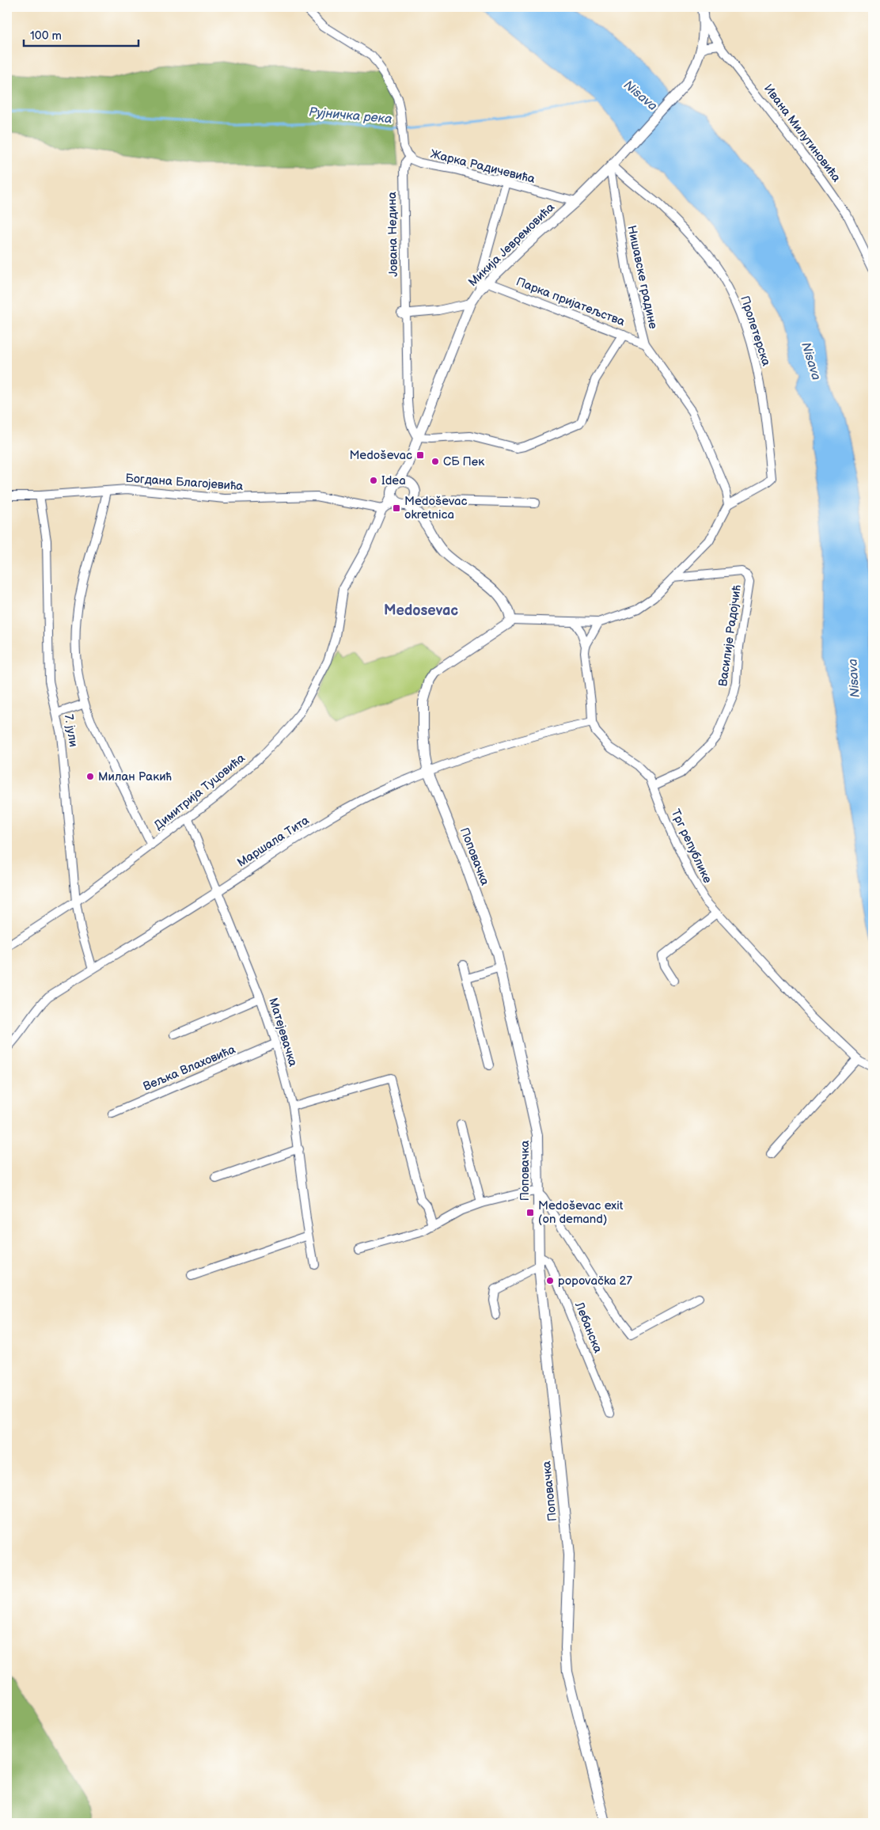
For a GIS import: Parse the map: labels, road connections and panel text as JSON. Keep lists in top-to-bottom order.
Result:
{
  "streets": {
    "street": [
      "Ивана Милутиновића",
      "Жарка Радичевића",
      "Јована Недина",
      "Микија Јевремовића",
      "Нишавске градине",
      "Парка пријатељства",
      "Пролетерска",
      "Богдана Благојевића",
      "Василије Радојчић",
      "7. јули",
      "Димитрија Туцовића",
      "Маршала Тита",
      "Трг републике",
      "Поповачка",
      "Матејевачка",
      "Вељка Влаховића",
      "Лебанска"
    ]
  },
  "crossings": [
    ["Ивана Милутиновића", "Микија Јевремовића"],
    ["Жарка Радичевића", "Јована Недина"],
    ["Жарка Радичевића", "Микија Јевремовића"],
    ["Јована Недина", "Микија Јевремовића"],
    ["Микија Јевремовића", "Нишавске градине"],
    ["Микија Јевремовића", "Парка пријатељства"],
    ["Микија Јевремовића", "Пролетерска"],
    ["Микија Јевремовића", "Богдана Благојевића"],
    ["Микија Јевремовића", "Димитрија Туцовића"],
    ["Нишавске градине", "Парка пријатељства"],
    ["Нишавске градине", "Пролетерска"],
    ["Богдана Благојевића", "7. јули"],
    ["Богдана Благојевића", "Димитрија Туцовића"],
    ["Василије Радојчић", "Трг републике"],
    ["7. јули", "Димитрија Туцовића"],
    ["7. јули", "Маршала Тита"],
    ["Димитрија Туцовића", "Матејевачка"],
    ["Маршала Тита", "Трг републике"],
    ["Маршала Тита", "Поповачка"],
    ["Маршала Тита", "Матејевачка"],
    ["Поповачка", "Лебанска"],
    ["Матејевачка", "Вељка Влаховића"]
  ],
  "districts": ["Medosevac"],
  "water": ["Nisava", "Рујничка река"],
  "places": {
    "transit": ["Medoševac", "Medoševac okretnica", "Medoševac exit (on demand)"],
    "other": [
      "СБ Пек",
      "Idea",
      "Милан Ракић",
      "popovačka 27"
    ]
  },
  "scale_bar": "100 m"
}
